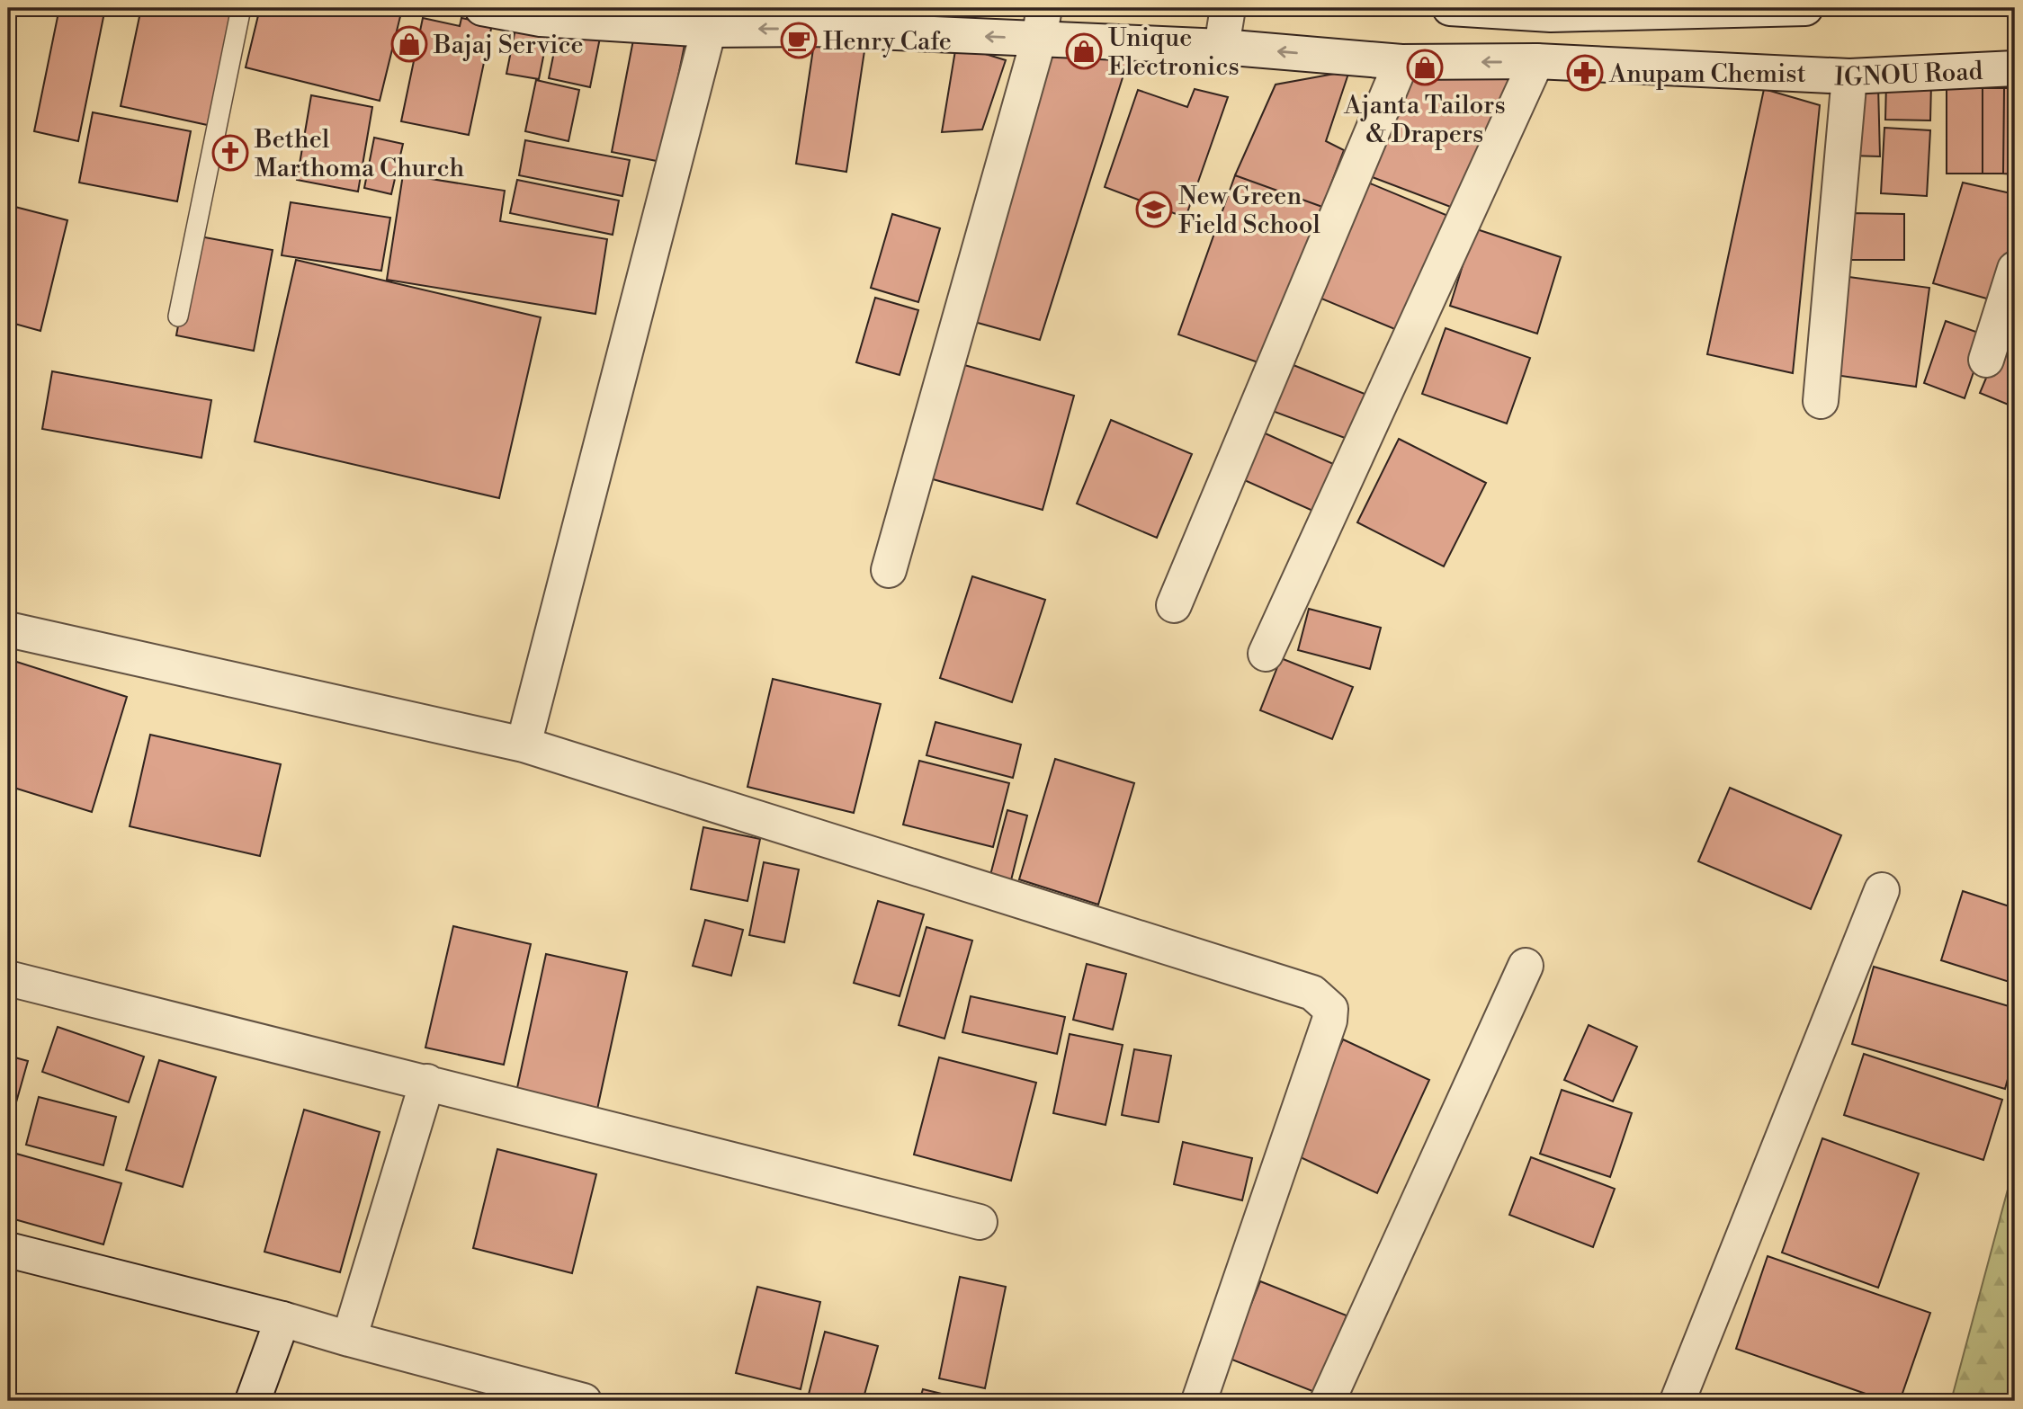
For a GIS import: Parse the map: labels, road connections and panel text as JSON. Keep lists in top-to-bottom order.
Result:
{
  "streets": {
    "street": ["IGNOU Road"]
  },
  "one_way": ["IGNOU Road"],
  "places": {
    "cafe": ["Henry Cafe"],
    "shop": ["Bajaj Service", "Unique Electronics", "Ajanta Tailors & Drapers"],
    "pharmacy": ["Anupam Chemist"],
    "church": ["Bethel Marthoma Church"],
    "school or university": ["New Green Field School"]
  }
}
